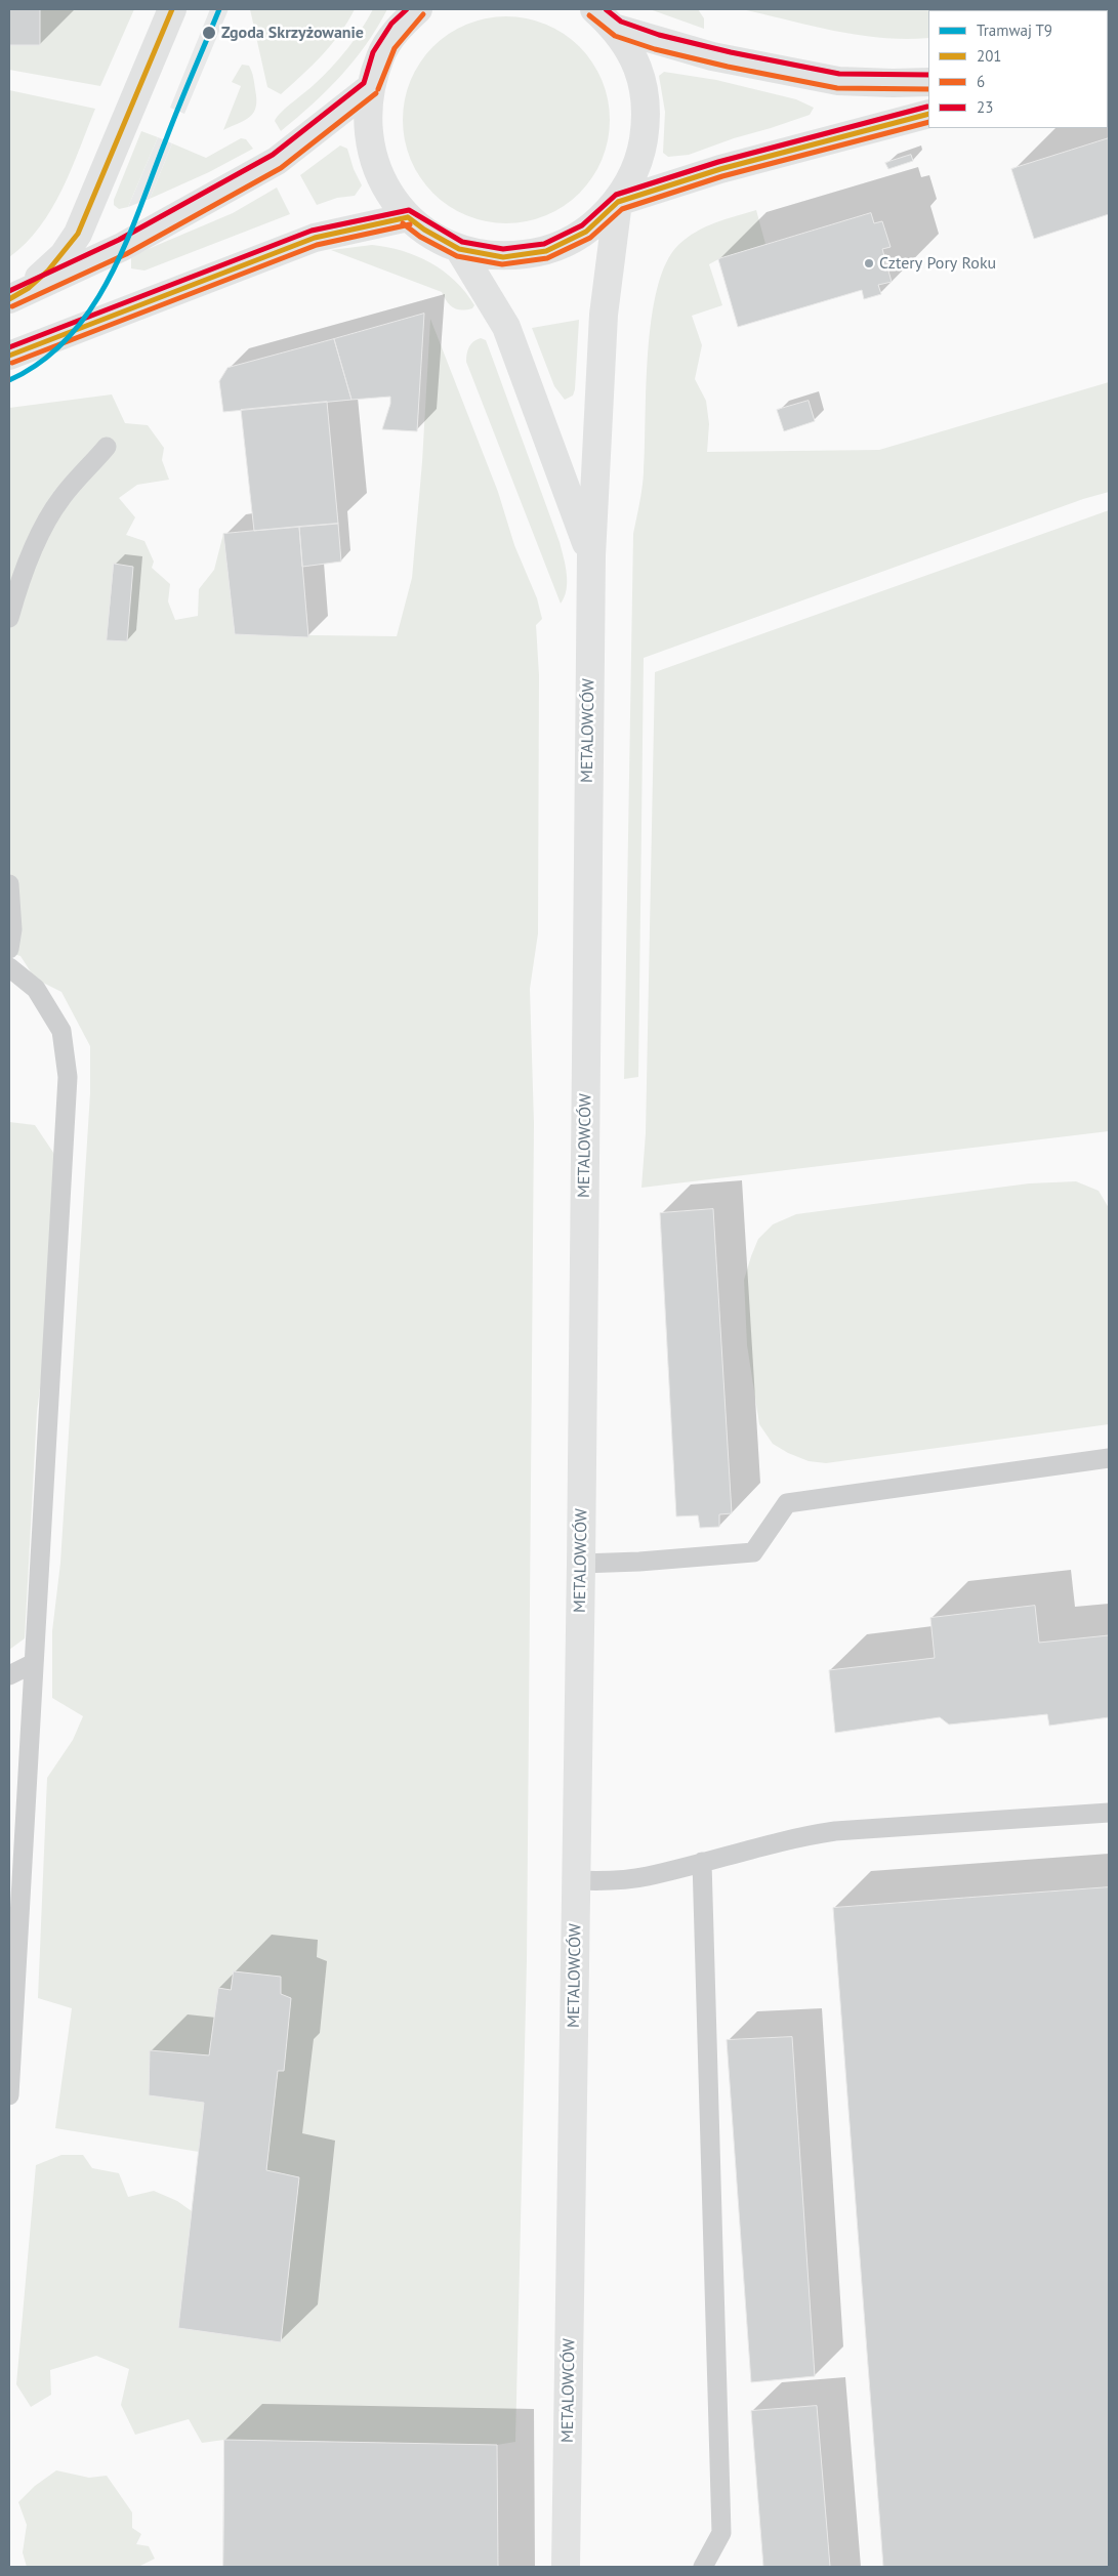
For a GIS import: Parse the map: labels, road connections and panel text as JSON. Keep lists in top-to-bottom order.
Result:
{
  "streets": {
    "street": ["METALOWCÓW"]
  },
  "places": ["Zgoda Skrzyżowanie", "Cztery Pory Roku"],
  "lines": [
    "tram line T9",
    "transit line 201",
    "transit line 23",
    "transit line 6"
  ],
  "legend": [
    "Tramwaj T9",
    "201",
    "6",
    "23"
  ]
}
